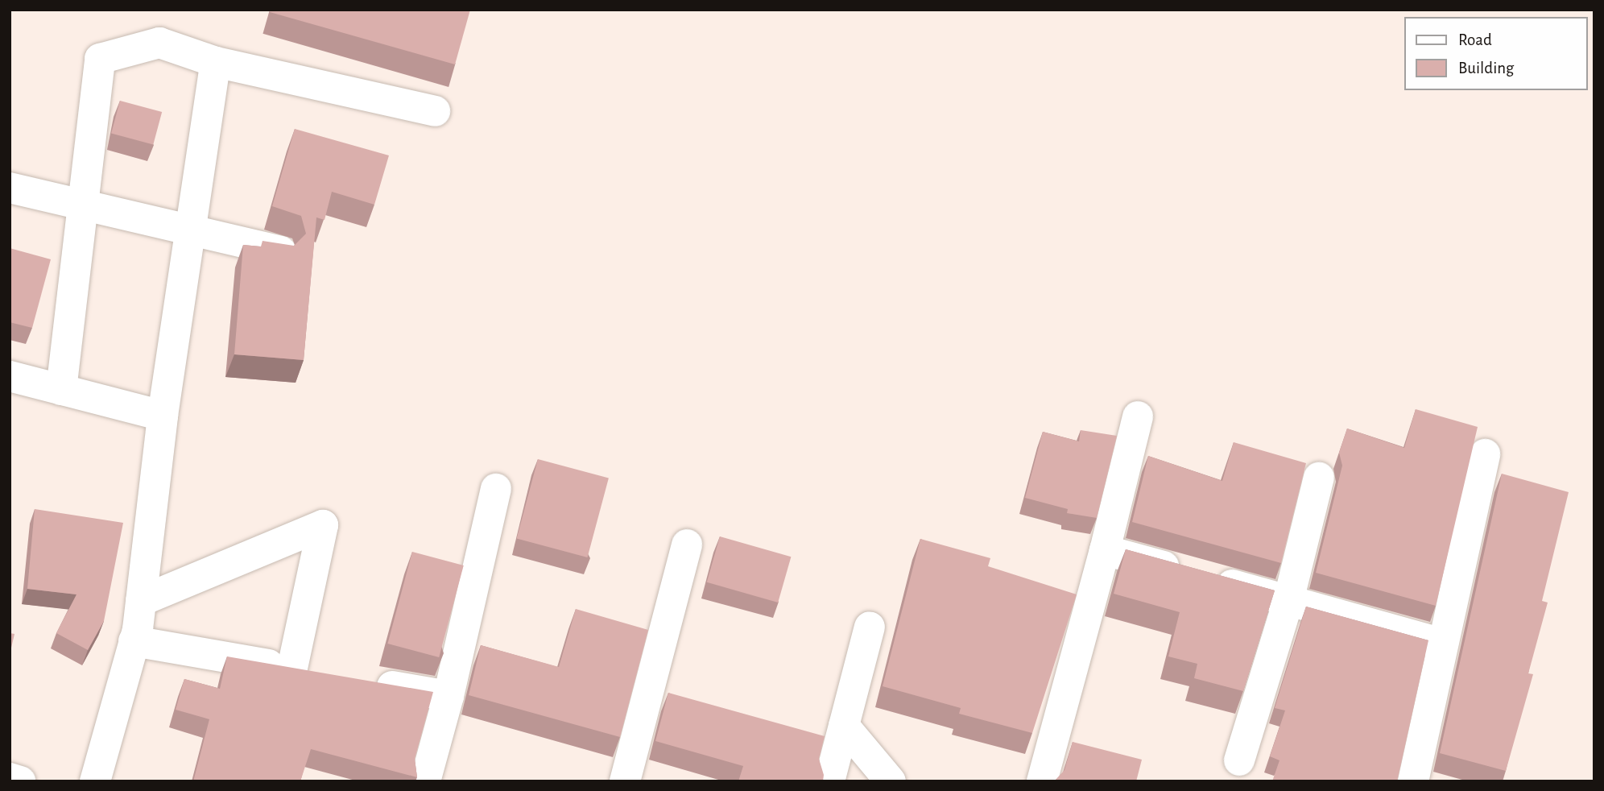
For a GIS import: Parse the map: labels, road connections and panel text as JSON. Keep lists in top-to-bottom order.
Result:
{
  "legend": ["Road", "Building"]
}
